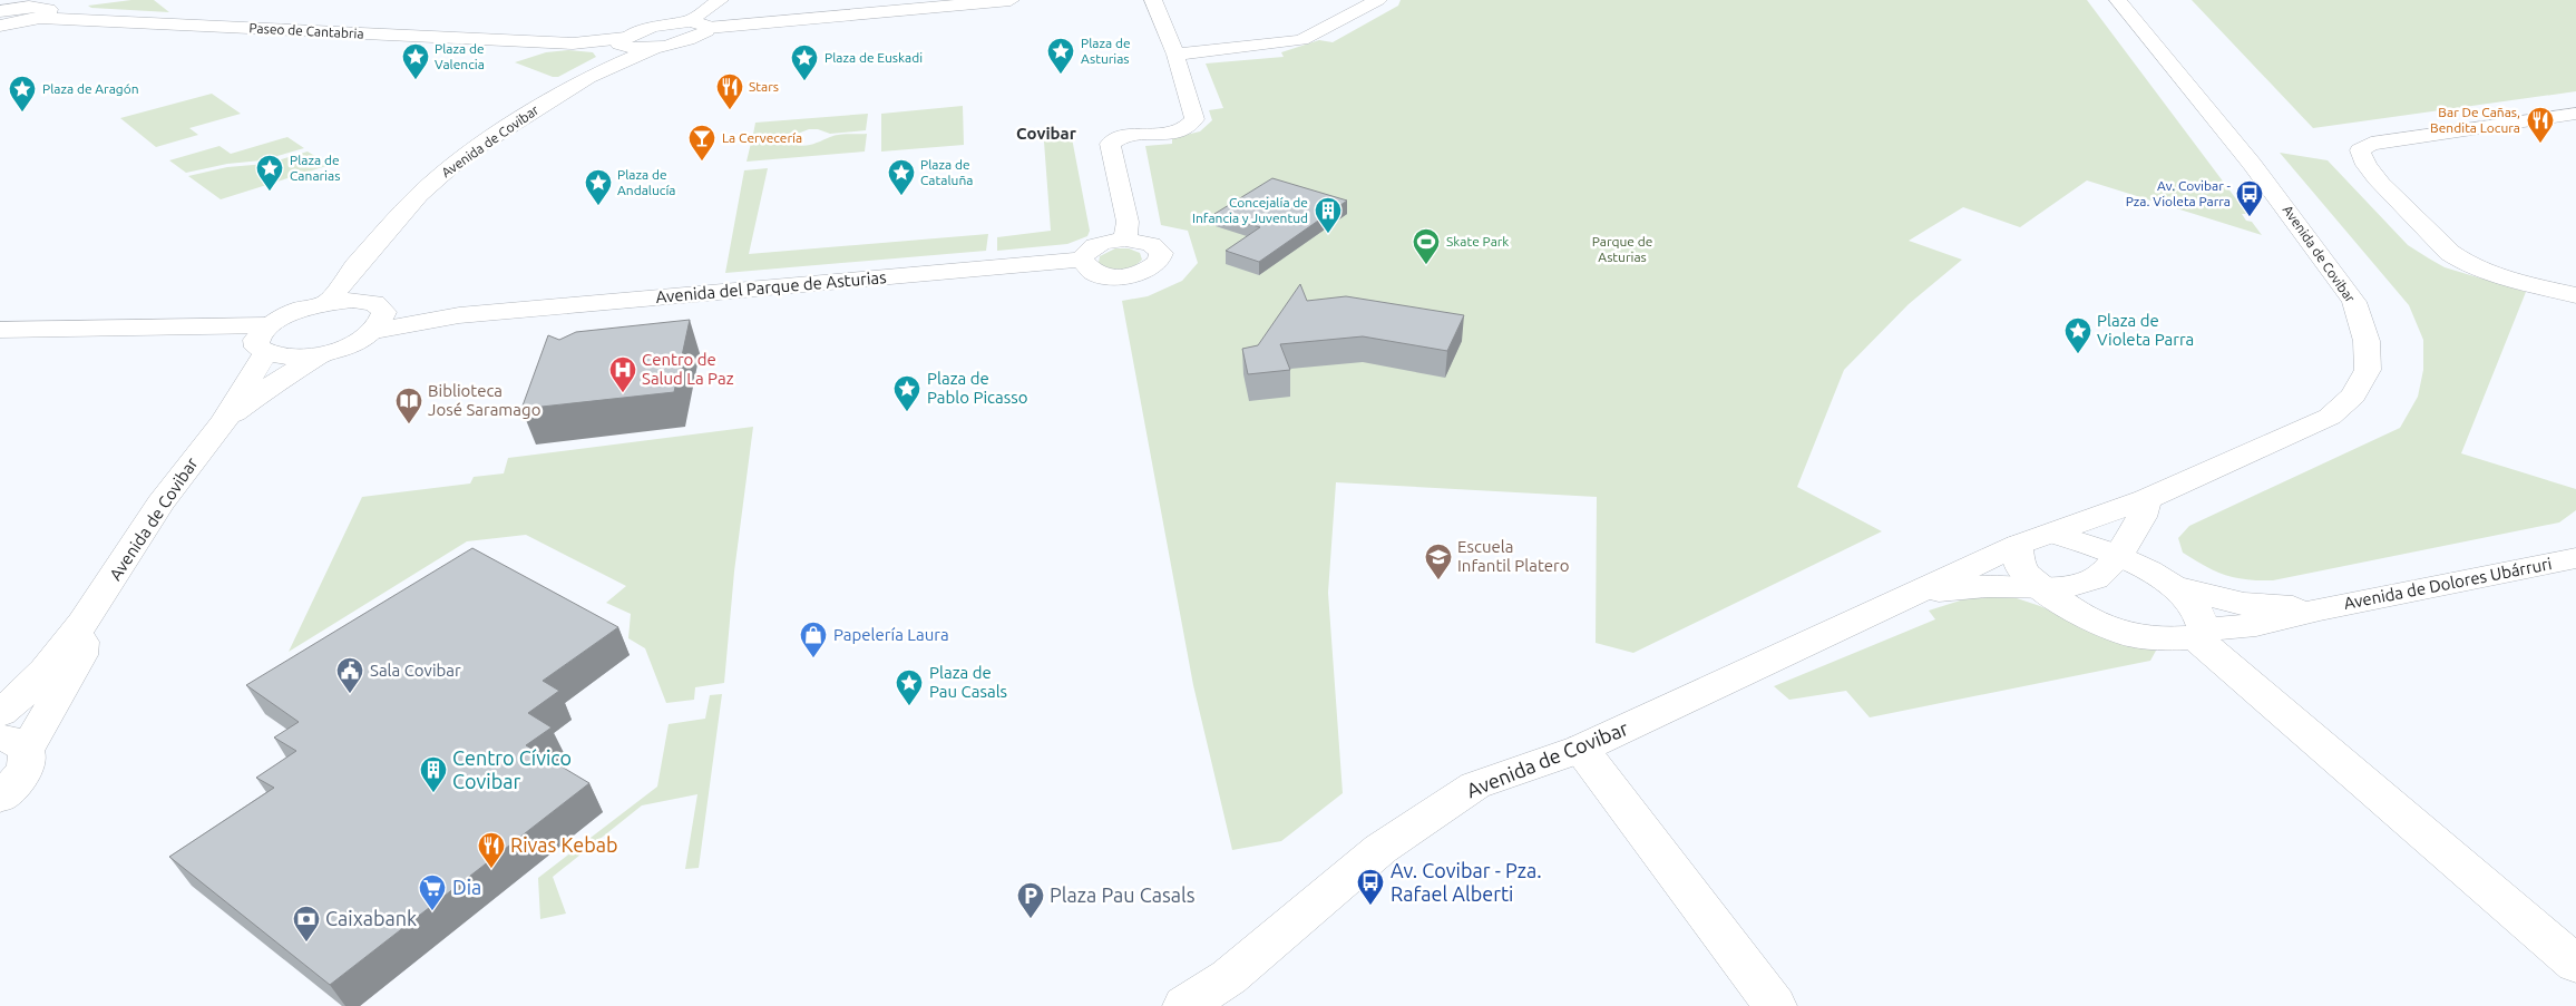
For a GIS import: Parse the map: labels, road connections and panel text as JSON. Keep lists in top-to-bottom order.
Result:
{
  "streets": {
    "street": [
      "Paseo de Cantabria",
      "Avenida de Covibar",
      "Avenida del Parque de Asturias",
      "Avenida de Dolores Ubárruri"
    ]
  },
  "crossings": [
    ["Paseo de Cantabria", "Avenida de Covibar"],
    ["Avenida de Covibar", "Avenida de Dolores Ubárruri"]
  ],
  "districts": ["Covibar"],
  "parks": ["Parque de Asturias"],
  "places": {
    "place": [
      "Plaza de Asturias",
      "Plaza de Valencia",
      "Plaza de Euskadi",
      "Plaza de Aragón",
      "Plaza de Canarias",
      "Plaza de Cataluña",
      "Plaza de Andalucía",
      "Plaza de Violeta Parra",
      "Plaza de Pablo Picasso",
      "Plaza de Pau Casals"
    ],
    "restaurant": ["Stars", "Bar De Cañas, Bendita Locura", "Rivas Kebab"],
    "bar": ["La Cervecería"],
    "bus stop": ["Av. Covibar - Pza. Violeta Parra", "Av. Covibar - Pza. Rafael Alberti"],
    "building": ["Concejalía de Infancia y Juventud", "Centro Cívico Covibar"],
    "sports": ["Skate Park"],
    "hospital": ["Centro de Salud La Paz"],
    "library": ["Biblioteca José Saramago"],
    "school or university": ["Escuela Infantil Platero"],
    "shop": ["Papelería Laura"],
    "public building": ["Sala Covibar"],
    "supermarket": ["Dia"],
    "parking": ["Plaza Pau Casals"],
    "bank": ["Caixabank"]
  }
}
